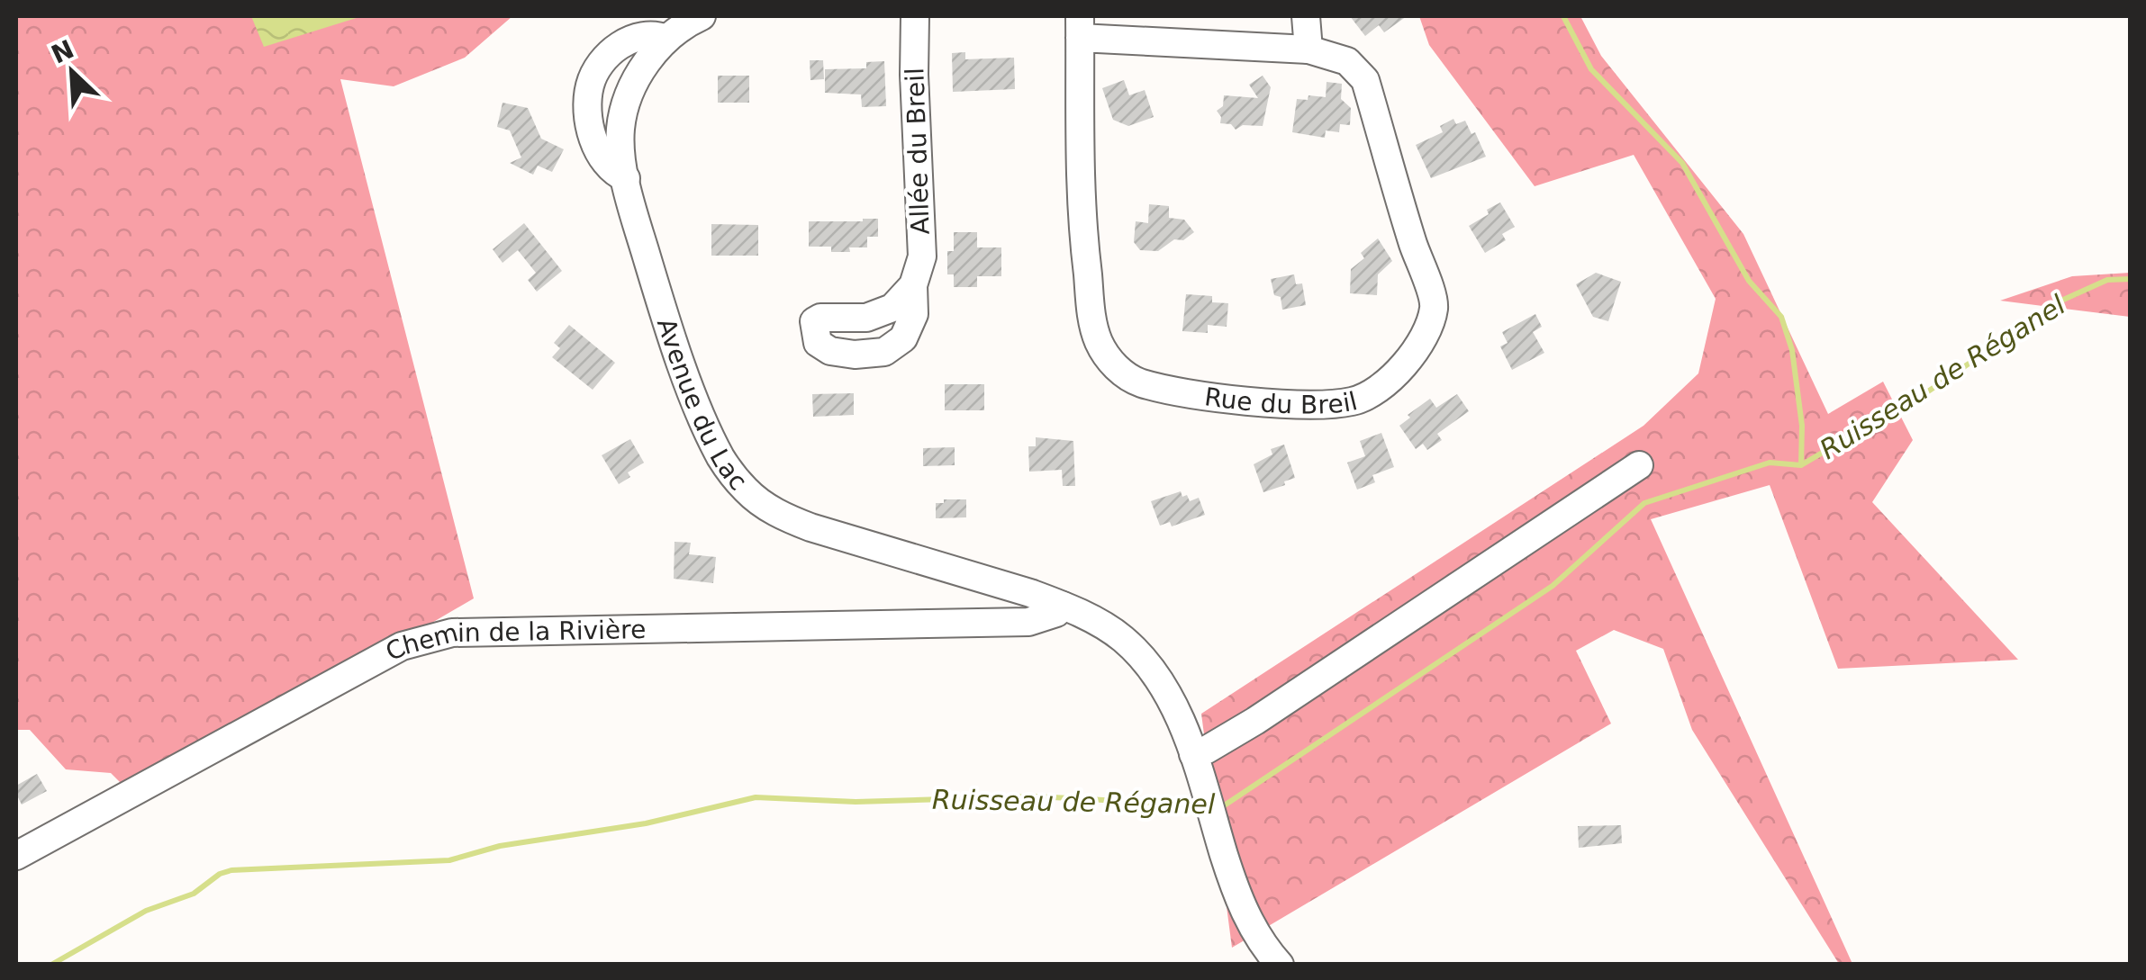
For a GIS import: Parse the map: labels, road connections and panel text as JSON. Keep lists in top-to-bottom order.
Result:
{
  "streets": {
    "street": [
      "Allée du Breil",
      "Rue du Breil",
      "Avenue du Lac",
      "Chemin de la Rivière"
    ]
  },
  "crossings": [
    ["Avenue du Lac", "Chemin de la Rivière"]
  ],
  "water": ["Ruisseau de Réganel"],
  "north": "top left"
}
